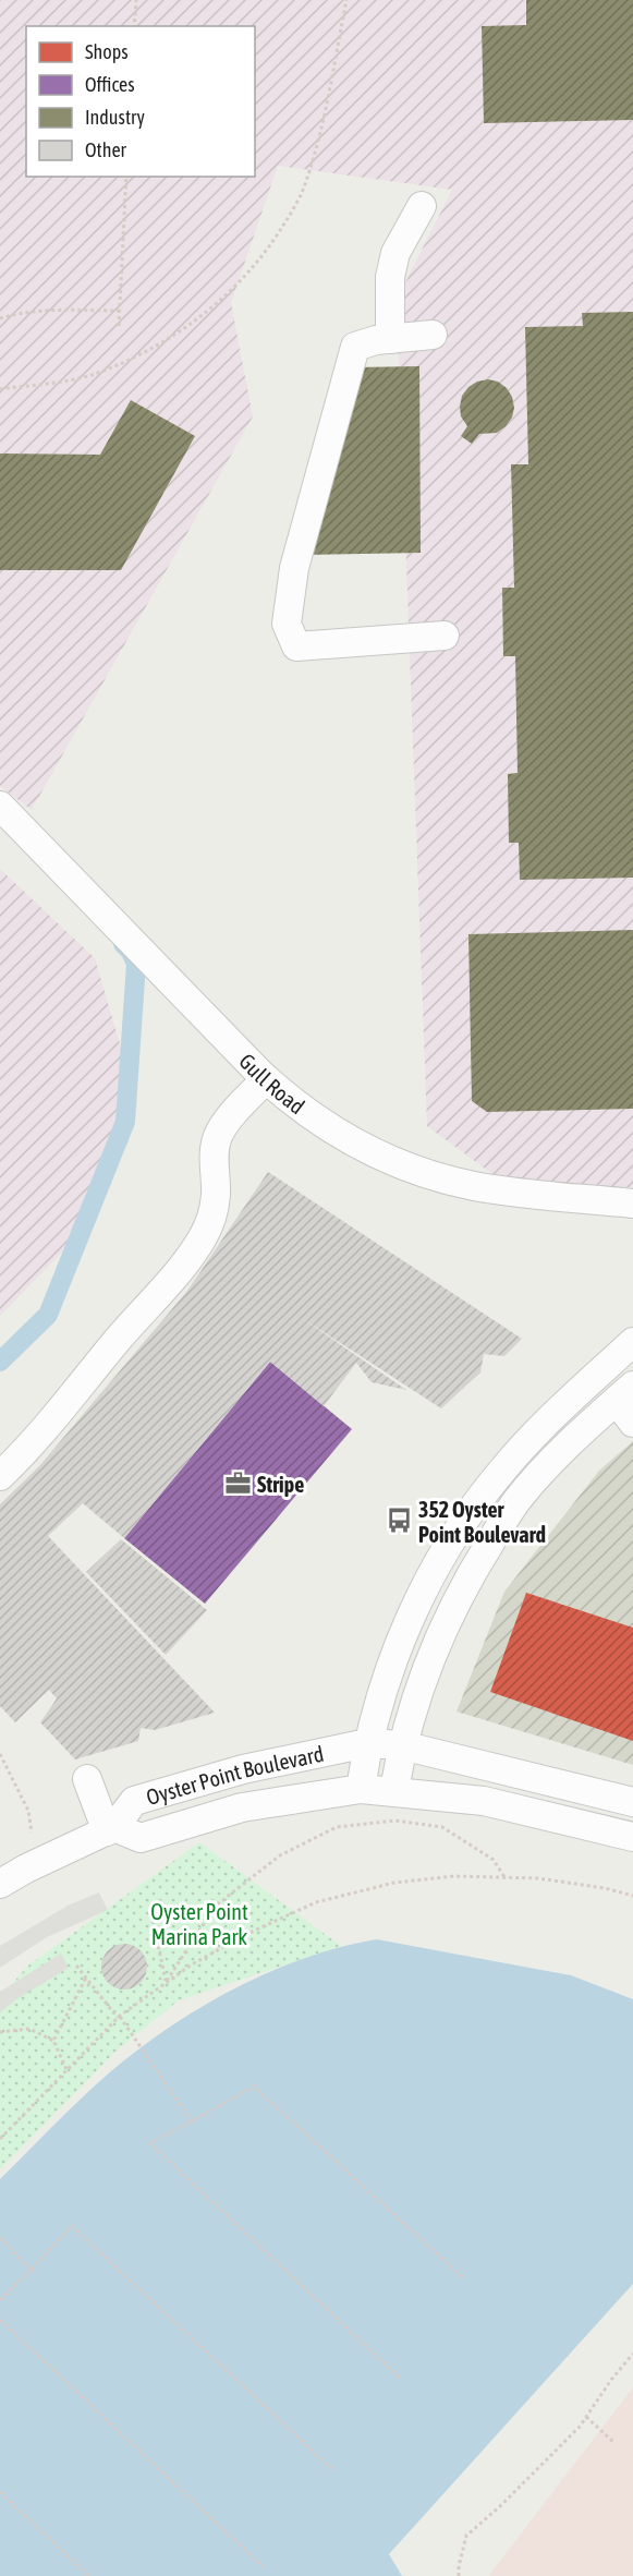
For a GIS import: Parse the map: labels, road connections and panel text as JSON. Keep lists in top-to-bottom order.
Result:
{
  "streets": {
    "street": ["Gull Road", "Oyster Point Boulevard"]
  },
  "parks": ["Oyster Point Marina Park"],
  "places": {
    "office": ["Stripe"],
    "bus stop": ["352 Oyster Point Boulevard"]
  },
  "legend": [
    "Shops",
    "Offices",
    "Industry",
    "Other"
  ]
}
